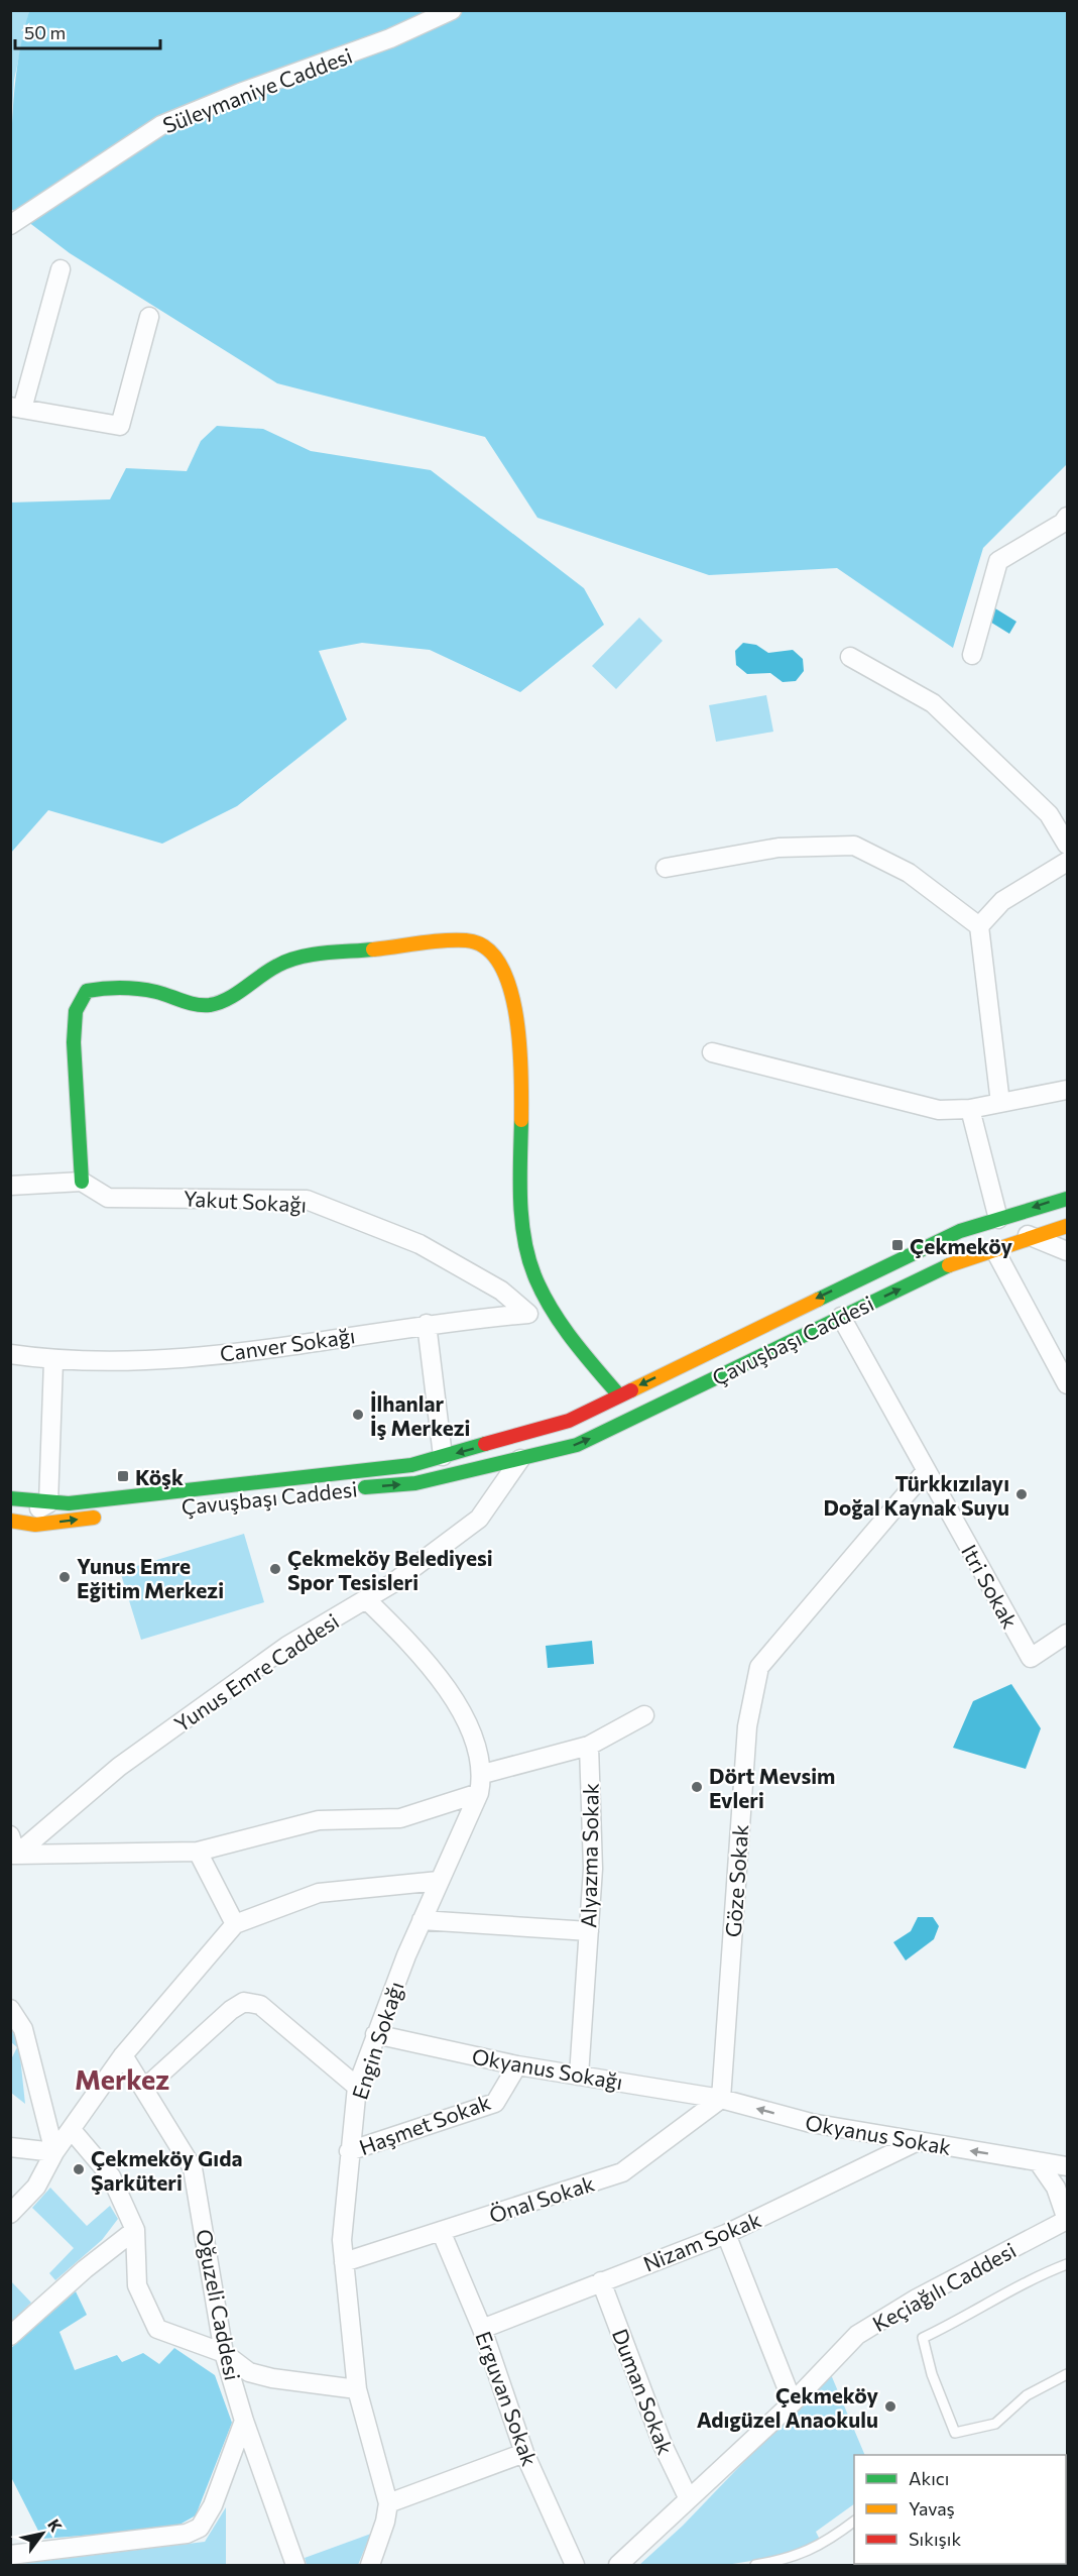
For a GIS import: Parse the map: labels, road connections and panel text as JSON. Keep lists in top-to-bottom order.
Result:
{
  "streets": {
    "main road": ["Çavuşbaşı Caddesi"],
    "street": [
      "Süleymaniye Caddesi",
      "Yakut Sokağı",
      "Canver Sokağı",
      "Itri Sokak",
      "Yunus Emre Caddesi",
      "Alyazma Sokak",
      "Göze Sokak",
      "Engin Sokağı",
      "Okyanus Sokağı",
      "Haşmet Sokak",
      "Okyanus Sokak",
      "Önal Sokak",
      "Nizam Sokak",
      "Keçiağılı Caddesi",
      "Oğuzeli Caddesi",
      "Duman Sokak",
      "Erguvan Sokak"
    ]
  },
  "crossings": [
    ["Yakut Sokağı", "Canver Sokağı"],
    ["Çavuşbaşı Caddesi", "Itri Sokak"],
    ["Çavuşbaşı Caddesi", "Yunus Emre Caddesi"],
    ["Itri Sokak", "Göze Sokak"],
    ["Yunus Emre Caddesi", "Engin Sokağı"],
    ["Alyazma Sokak", "Okyanus Sokağı"],
    ["Göze Sokak", "Okyanus Sokağı"],
    ["Göze Sokak", "Okyanus Sokak"],
    ["Göze Sokak", "Önal Sokak"],
    ["Engin Sokağı", "Okyanus Sokağı"],
    ["Engin Sokağı", "Haşmet Sokak"],
    ["Engin Sokağı", "Önal Sokak"],
    ["Okyanus Sokağı", "Haşmet Sokak"],
    ["Okyanus Sokağı", "Okyanus Sokak"],
    ["Okyanus Sokağı", "Önal Sokak"],
    ["Okyanus Sokak", "Önal Sokak"],
    ["Okyanus Sokak", "Nizam Sokak"],
    ["Önal Sokak", "Erguvan Sokak"],
    ["Nizam Sokak", "Duman Sokak"],
    ["Nizam Sokak", "Erguvan Sokak"],
    ["Keçiağılı Caddesi", "Duman Sokak"]
  ],
  "one_way": ["Okyanus Sokak"],
  "districts": ["Merkez"],
  "places": {
    "transit": ["Çekmeköy", "Köşk"],
    "other": [
      "İlhanlar İş Merkezi",
      "Türkkızılayı Doğal Kaynak Suyu",
      "Çekmeköy Belediyesi Spor Tesisleri",
      "Yunus Emre Eğitim Merkezi",
      "Dört Mevsim Evleri",
      "Çekmeköy Gıda Şarküteri",
      "Çekmeköy Adıgüzel Anaokulu"
    ]
  },
  "legend": ["Akıcı", "Yavaş", "Sıkışık"],
  "scale_bar": "50 m",
  "north": "top right"
}
